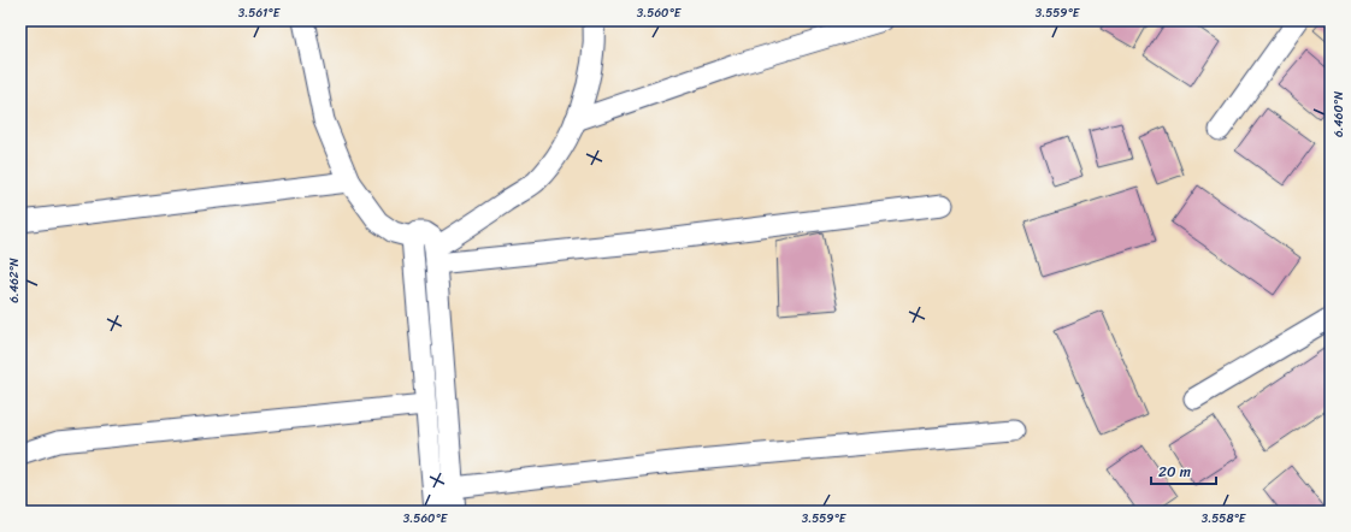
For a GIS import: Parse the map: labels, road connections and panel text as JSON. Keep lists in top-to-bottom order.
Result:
{
  "scale_bar": "20 m",
  "coordinates": [
    "3.561°E",
    "3.560°E",
    "3.559°E",
    "6.460°N",
    "6.462°N",
    "3.558°E"
  ]
}
